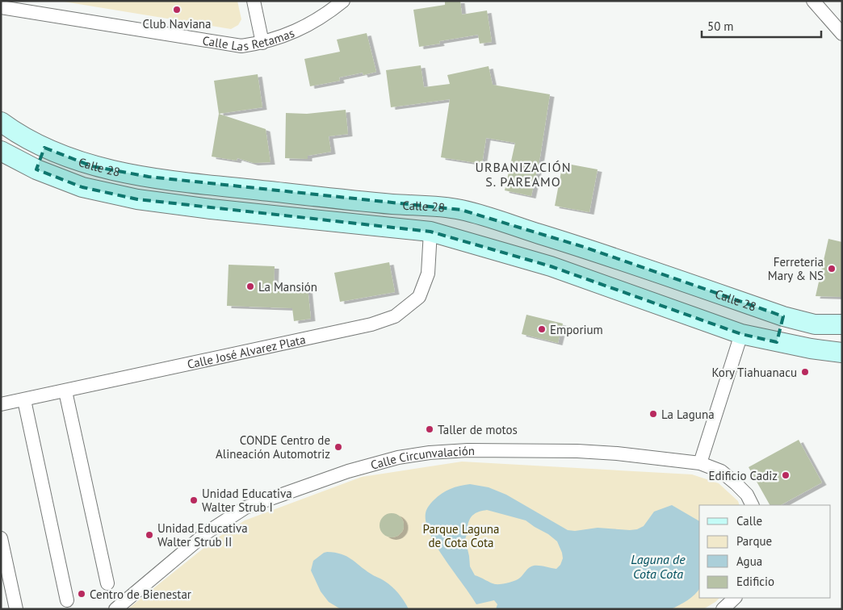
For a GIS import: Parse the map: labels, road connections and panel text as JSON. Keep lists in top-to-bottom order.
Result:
{
  "streets": {
    "main road": ["Calle 28"],
    "street": ["Calle Las Retamas", "Calle José Alvarez Plata", "Calle Circunvalación"]
  },
  "crossings": [
    ["Calle 28", "Calle José Alvarez Plata"]
  ],
  "districts": ["URBANIZACIÓN S. PAREAMO"],
  "water": ["Laguna de Cota Cota"],
  "parks": ["Parque Laguna de Cota Cota"],
  "places": [
    "Club Naviana",
    "Ferreteria Mary & NS",
    "La Mansión",
    "Emporium",
    "Kory Tiahuanacu",
    "La Laguna",
    "Taller de motos",
    "CONDE Centro de Alineación Automotriz",
    "Edificio Cadiz",
    "Unidad Educativa Walter Strub I",
    "Unidad Educativa Walter Strub II",
    "Centro de Bienestar"
  ],
  "legend": [
    "Calle",
    "Parque",
    "Agua",
    "Edificio"
  ],
  "scale_bar": "50 m"
}
